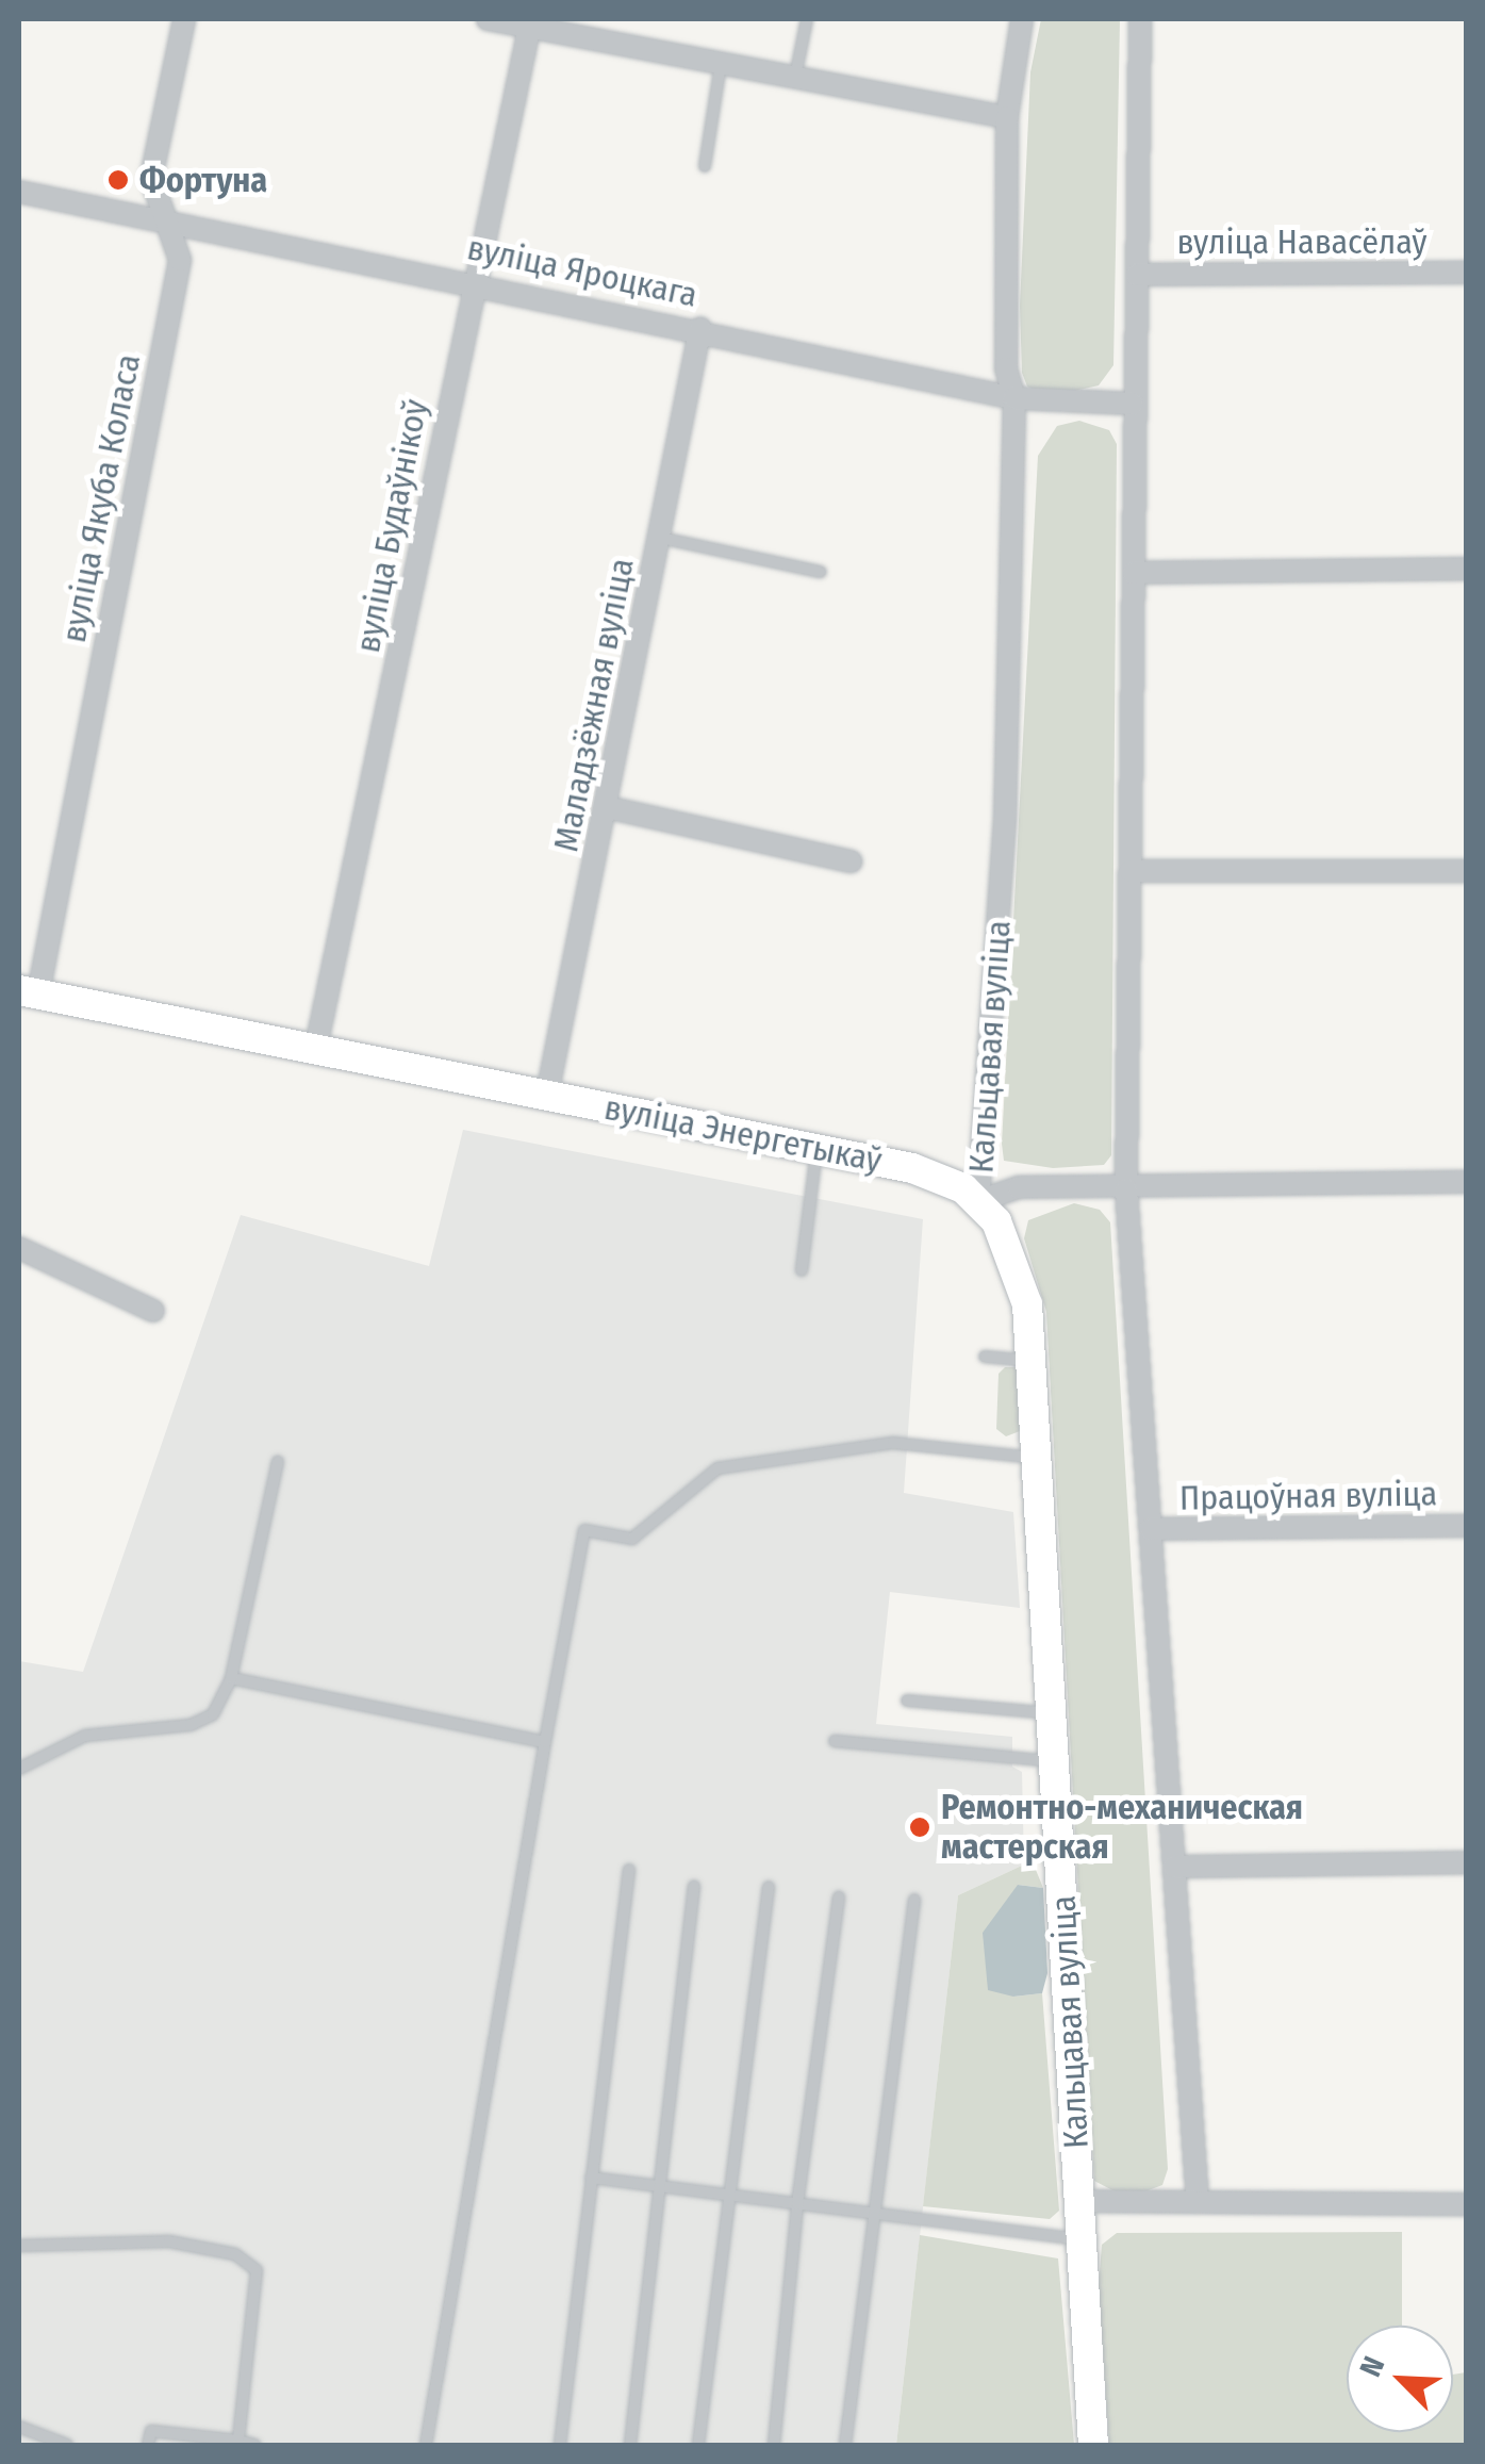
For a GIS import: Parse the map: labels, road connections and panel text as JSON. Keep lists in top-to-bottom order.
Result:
{
  "streets": {
    "street": [
      "вуліца Навасёлаў",
      "вуліца Яроцкага",
      "вуліца Якуба Коласа",
      "вуліца Будаўнікоў",
      "Маладзёжная вуліца",
      "Кальцавая вуліца",
      "вуліца Энергетыкаў",
      "Працоўная вуліца"
    ]
  },
  "crossings": [
    ["вуліца Яроцкага", "вуліца Якуба Коласа"],
    ["вуліца Яроцкага", "вуліца Будаўнікоў"],
    ["вуліца Яроцкага", "Маладзёжная вуліца"],
    ["вуліца Яроцкага", "Кальцавая вуліца"],
    ["вуліца Якуба Коласа", "вуліца Энергетыкаў"],
    ["вуліца Будаўнікоў", "вуліца Энергетыкаў"],
    ["Маладзёжная вуліца", "вуліца Энергетыкаў"],
    ["Кальцавая вуліца", "вуліца Энергетыкаў"]
  ],
  "places": ["Фортуна", "Ремонтно-механическая мастерская"],
  "north": "top left"
}
